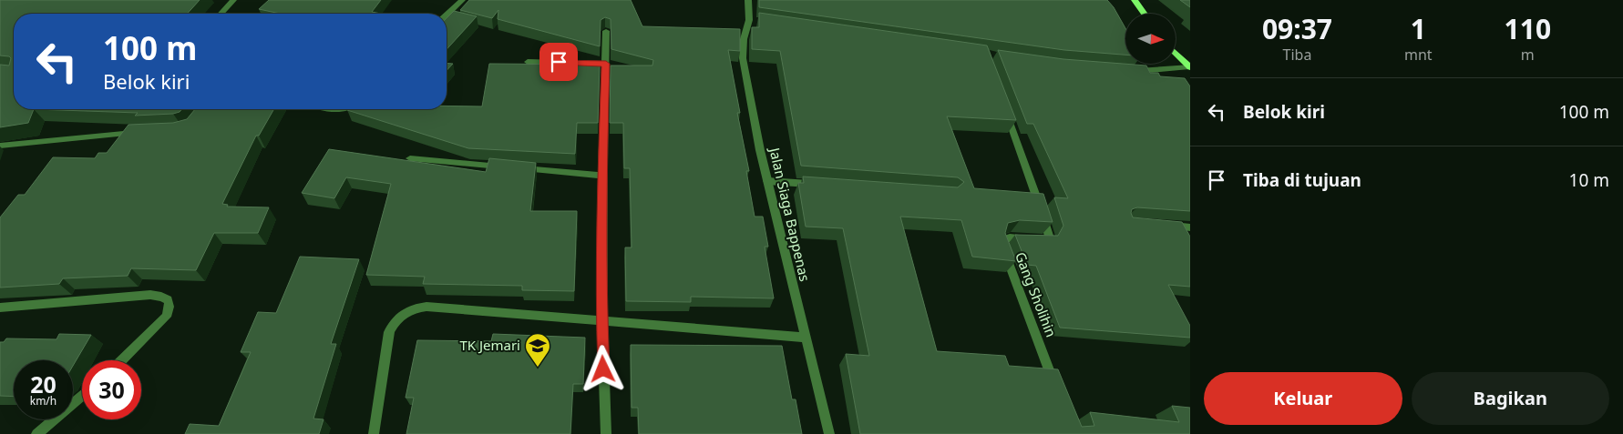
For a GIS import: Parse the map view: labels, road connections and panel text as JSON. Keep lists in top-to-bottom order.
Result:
{
  "streets": {
    "street": ["Jalan Siaga Bappenas", "Gang Sholihin"]
  },
  "places": {
    "school or university": ["TK Jemari"]
  },
  "north": "right",
  "page": {
    "eta": [
      "09:37",
      "Tiba",
      "1",
      "mnt",
      "110",
      "m"
    ],
    "turn": ["100 m", "Belok kiri"],
    "list": [
      {
        "name": "Belok kiri",
        "value": "100 m"
      },
      {
        "name": "Tiba di tujuan",
        "value": "10 m"
      }
    ],
    "speed": "20 km/h",
    "limit": "30",
    "buttons": ["Keluar", "Bagikan"]
  }
}
